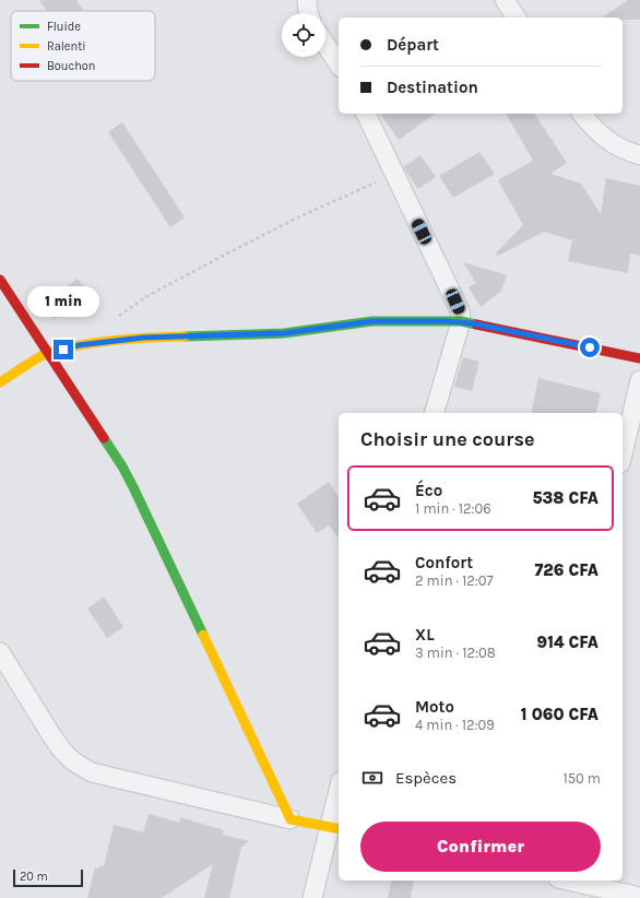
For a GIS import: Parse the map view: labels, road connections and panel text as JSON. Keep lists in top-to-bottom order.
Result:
{
  "legend": ["Fluide", "Ralenti", "Bouchon"],
  "scale_bar": "20 m",
  "page": {
    "banner": ["Départ", "Destination"],
    "bubble": "1 min",
    "heading": "Choisir une course",
    "list": [
      {
        "name": "Éco",
        "note": "1 min · 12:06",
        "value": "538 CFA"
      },
      {
        "name": "Confort",
        "note": "2 min · 12:07",
        "value": "726 CFA"
      },
      {
        "name": "XL",
        "note": "3 min · 12:08",
        "value": "914 CFA"
      },
      {
        "name": "Moto",
        "note": "4 min · 12:09",
        "value": "1 060 CFA"
      }
    ],
    "pay": ["Espèces", "150 m"],
    "buttons": "Confirmer",
    "scale": "20 m"
  }
}
